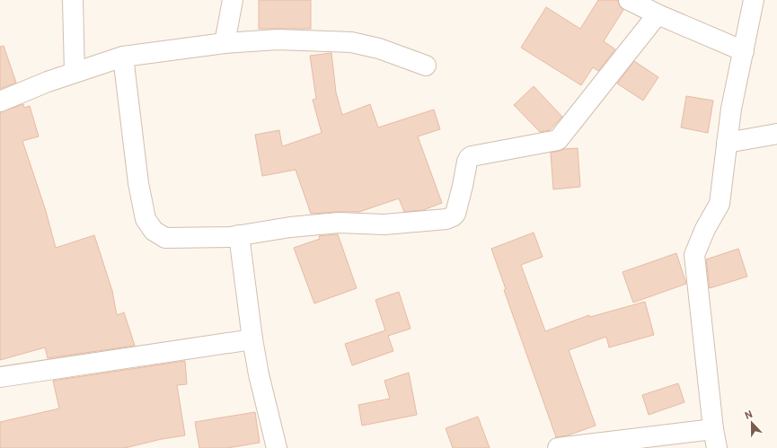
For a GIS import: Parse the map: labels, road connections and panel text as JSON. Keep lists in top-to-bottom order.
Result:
{
  "north": "top"
}
